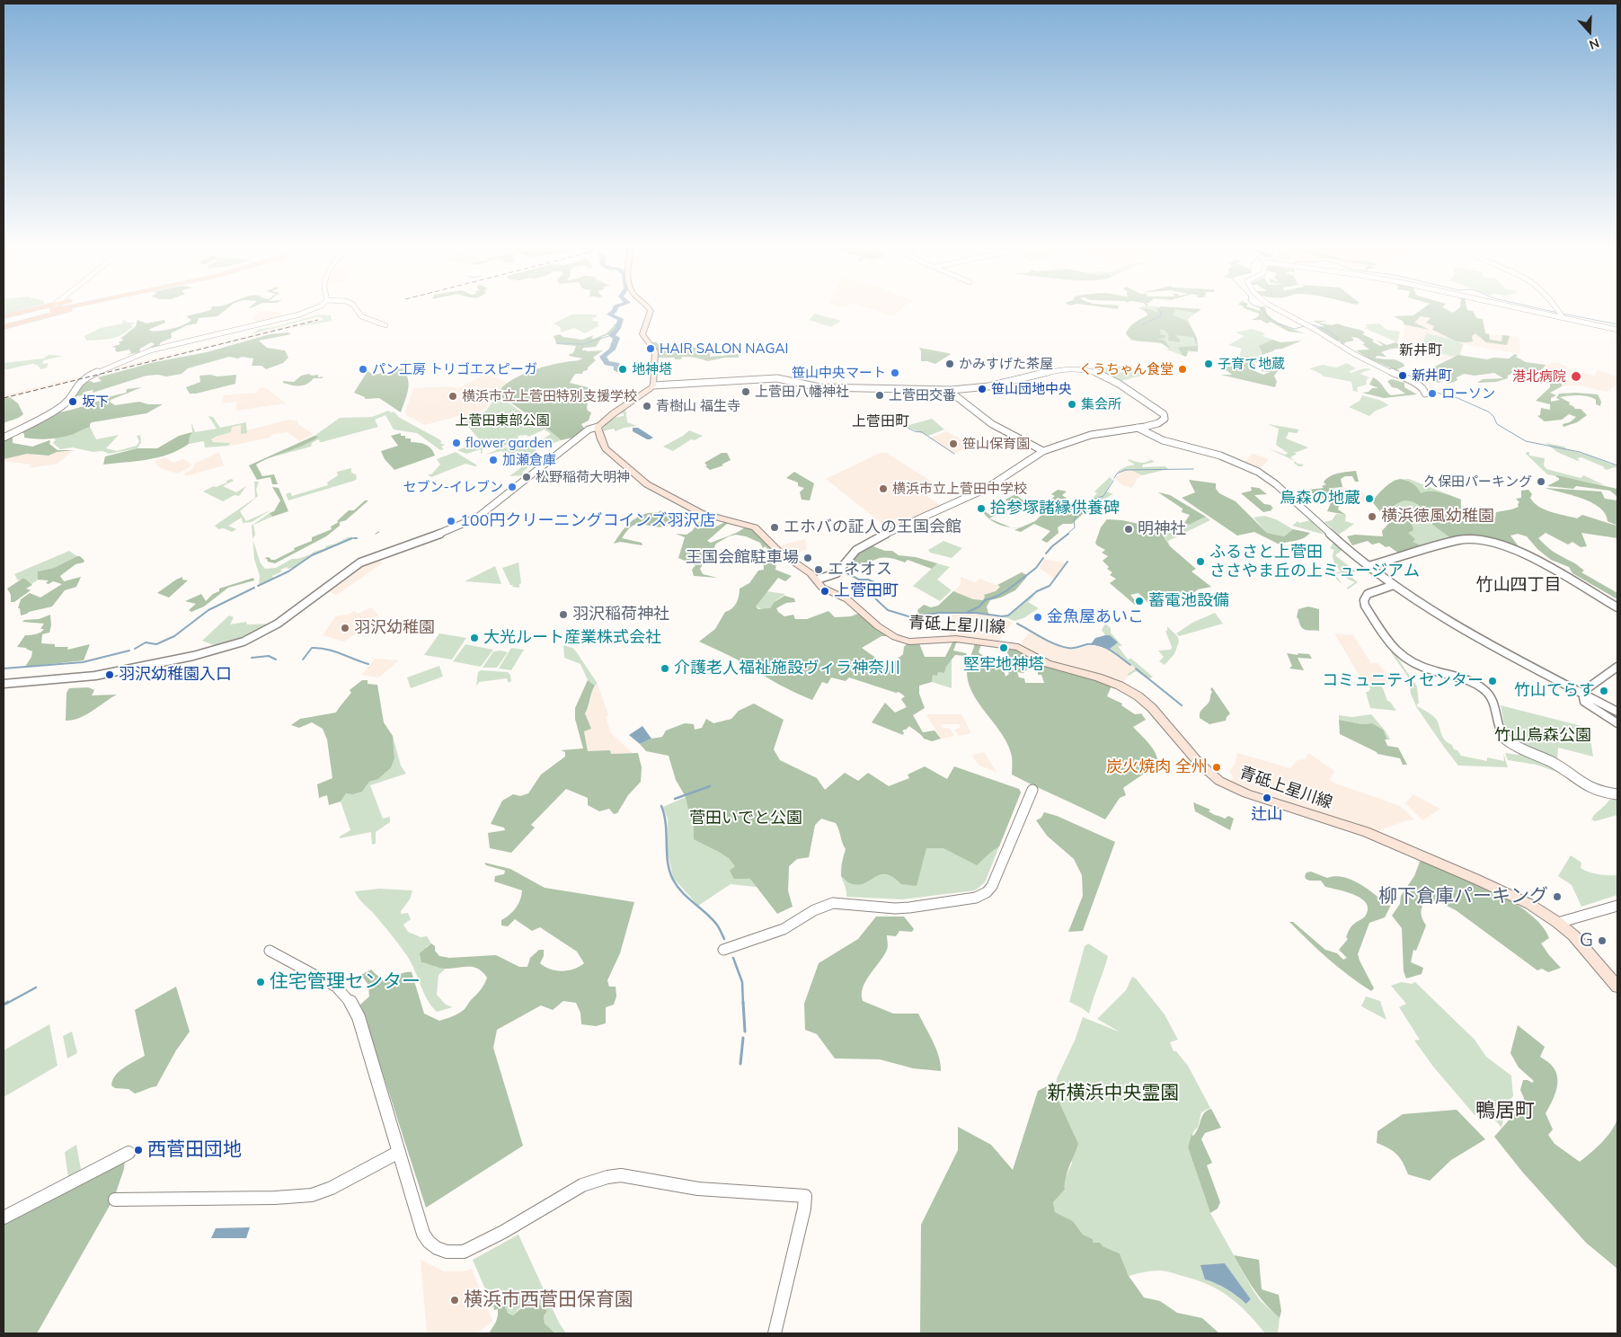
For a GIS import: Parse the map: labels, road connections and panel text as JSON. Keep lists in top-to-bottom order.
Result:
{
  "streets": {
    "main road": ["青砥上星川線"]
  },
  "districts": [
    "新井町",
    "上菅田町",
    "竹山四丁目",
    "鴨居町"
  ],
  "parks": [
    "上菅田東部公園",
    "竹山烏森公園",
    "菅田いでと公園",
    "新横浜中央霊園"
  ],
  "places": [
    "HAIR SALON NAGAI",
    "かみすげた茶屋",
    "子育て地蔵",
    "パン工房 トリゴエスピーガ",
    "地神塔",
    "くうちゃん食堂",
    "笹山中央マート",
    "新井町",
    "港北病院",
    "笹山団地中央",
    "上菅田八幡神社",
    "ローソン",
    "上菅田交番",
    "横浜市立上菅田特別支援学校",
    "坂下",
    "集会所",
    "青樹山 福生寺",
    "flower garden",
    "笹山保育園",
    "加瀬倉庫",
    "松野稲荷大明神",
    "久保田パーキング",
    "セブン-イレブン",
    "横浜市立上菅田中学校",
    "烏森の地蔵",
    "拾参塚諸縁供養碑",
    "横浜徳風幼稚園",
    "100円クリーニングコインズ羽沢店",
    "エホバの証人の王国会館",
    "明神社",
    "王国会館駐車場",
    "ふるさと上菅田 ささやま丘の上ミュージアム",
    "エネオス",
    "上菅田町",
    "蓄電池設備",
    "羽沢稲荷神社",
    "金魚屋あいこ",
    "羽沢幼稚園",
    "大光ルート産業株式会社",
    "堅牢地神塔",
    "介護老人福祉施設ヴィラ神奈川",
    "羽沢幼稚園入口",
    "コミュニティセンター",
    "竹山てらす",
    "炭火焼肉 全州",
    "辻山",
    "柳下倉庫パーキング",
    "G",
    "住宅管理センター",
    "西菅田団地",
    "横浜市西菅田保育園"
  ],
  "north": "bottom"
}
